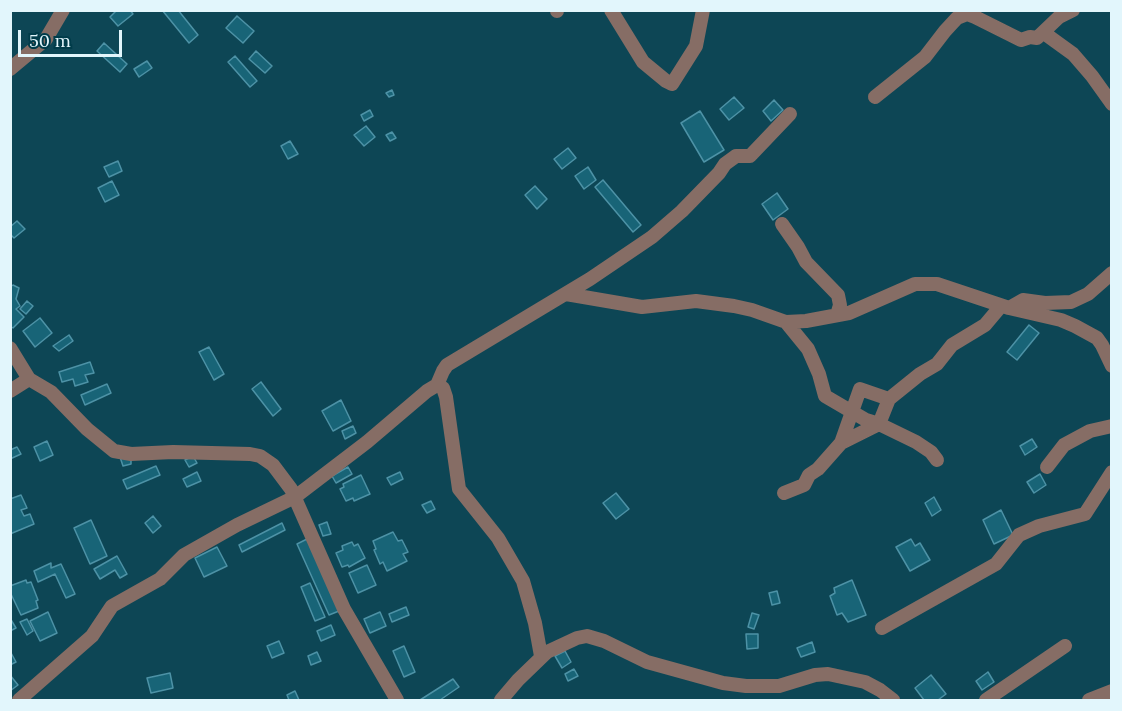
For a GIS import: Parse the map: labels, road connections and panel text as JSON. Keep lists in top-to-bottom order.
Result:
{
  "scale_bar": "50 m"
}
